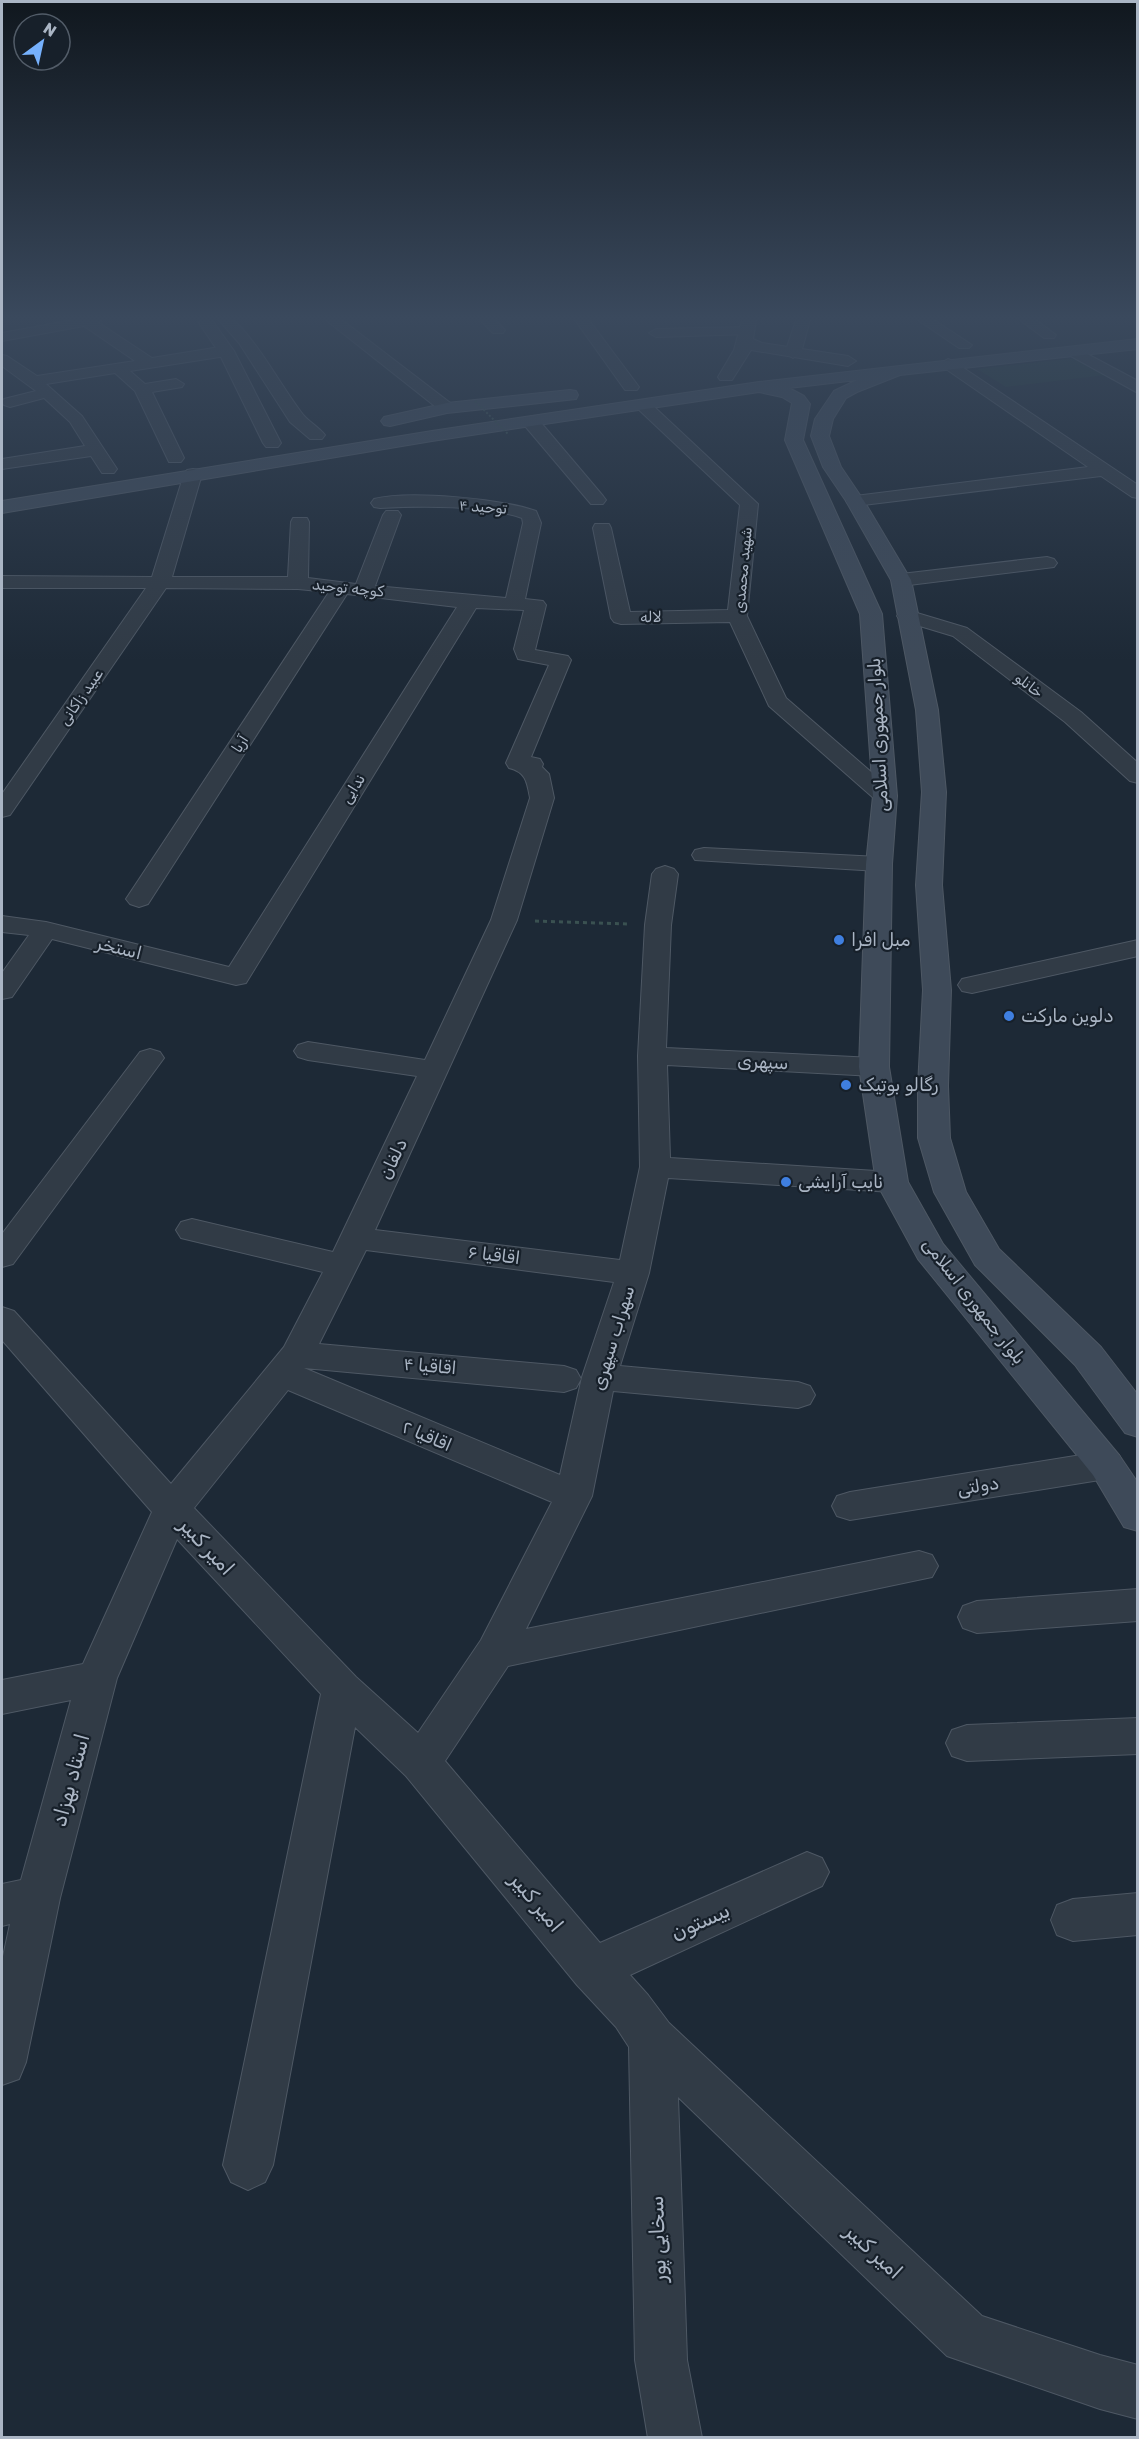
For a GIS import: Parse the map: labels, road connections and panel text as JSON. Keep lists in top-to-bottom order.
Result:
{
  "streets": {
    "main road": ["بلوار جمهوری اسلامی"],
    "street": [
      "توحید ۴",
      "شهید محمدی",
      "کوچه توحید",
      "لاله",
      "خانلو",
      "عبید زاکانی",
      "آریا",
      "ندایی",
      "استخر",
      "سپهری",
      "دلفان",
      "اقاقیا ۶",
      "سهراب سپهری",
      "اقاقیا ۴",
      "اقاقیا ۲",
      "دولتی",
      "امیر کبیر",
      "استاد بهزاد",
      "بیستون",
      "سخایی پور"
    ]
  },
  "crossings": [
    ["توحید ۴", "کوچه توحید"],
    ["شهید محمدی", "لاله"],
    ["شهید محمدی", "بلوار جمهوری اسلامی"],
    ["کوچه توحید", "عبید زاکانی"],
    ["کوچه توحید", "آریا"],
    ["کوچه توحید", "ندایی"],
    ["کوچه توحید", "دلفان"],
    ["خانلو", "بلوار جمهوری اسلامی"],
    ["بلوار جمهوری اسلامی", "سپهری"],
    ["بلوار جمهوری اسلامی", "دولتی"],
    ["ندایی", "استخر"],
    ["سپهری", "سهراب سپهری"],
    ["دلفان", "اقاقیا ۶"],
    ["دلفان", "اقاقیا ۴"],
    ["دلفان", "اقاقیا ۲"],
    ["دلفان", "امیر کبیر"],
    ["دلفان", "استاد بهزاد"],
    ["اقاقیا ۶", "سهراب سپهری"],
    ["سهراب سپهری", "اقاقیا ۲"],
    ["سهراب سپهری", "امیر کبیر"],
    ["اقاقیا ۴", "اقاقیا ۲"],
    ["امیر کبیر", "استاد بهزاد"],
    ["امیر کبیر", "بیستون"],
    ["امیر کبیر", "سخایی پور"]
  ],
  "places": [
    "مبل افرا",
    "دلوین مارکت",
    "رگالو بوتیک",
    "نایب آرایشی"
  ],
  "north": "top right"
}
